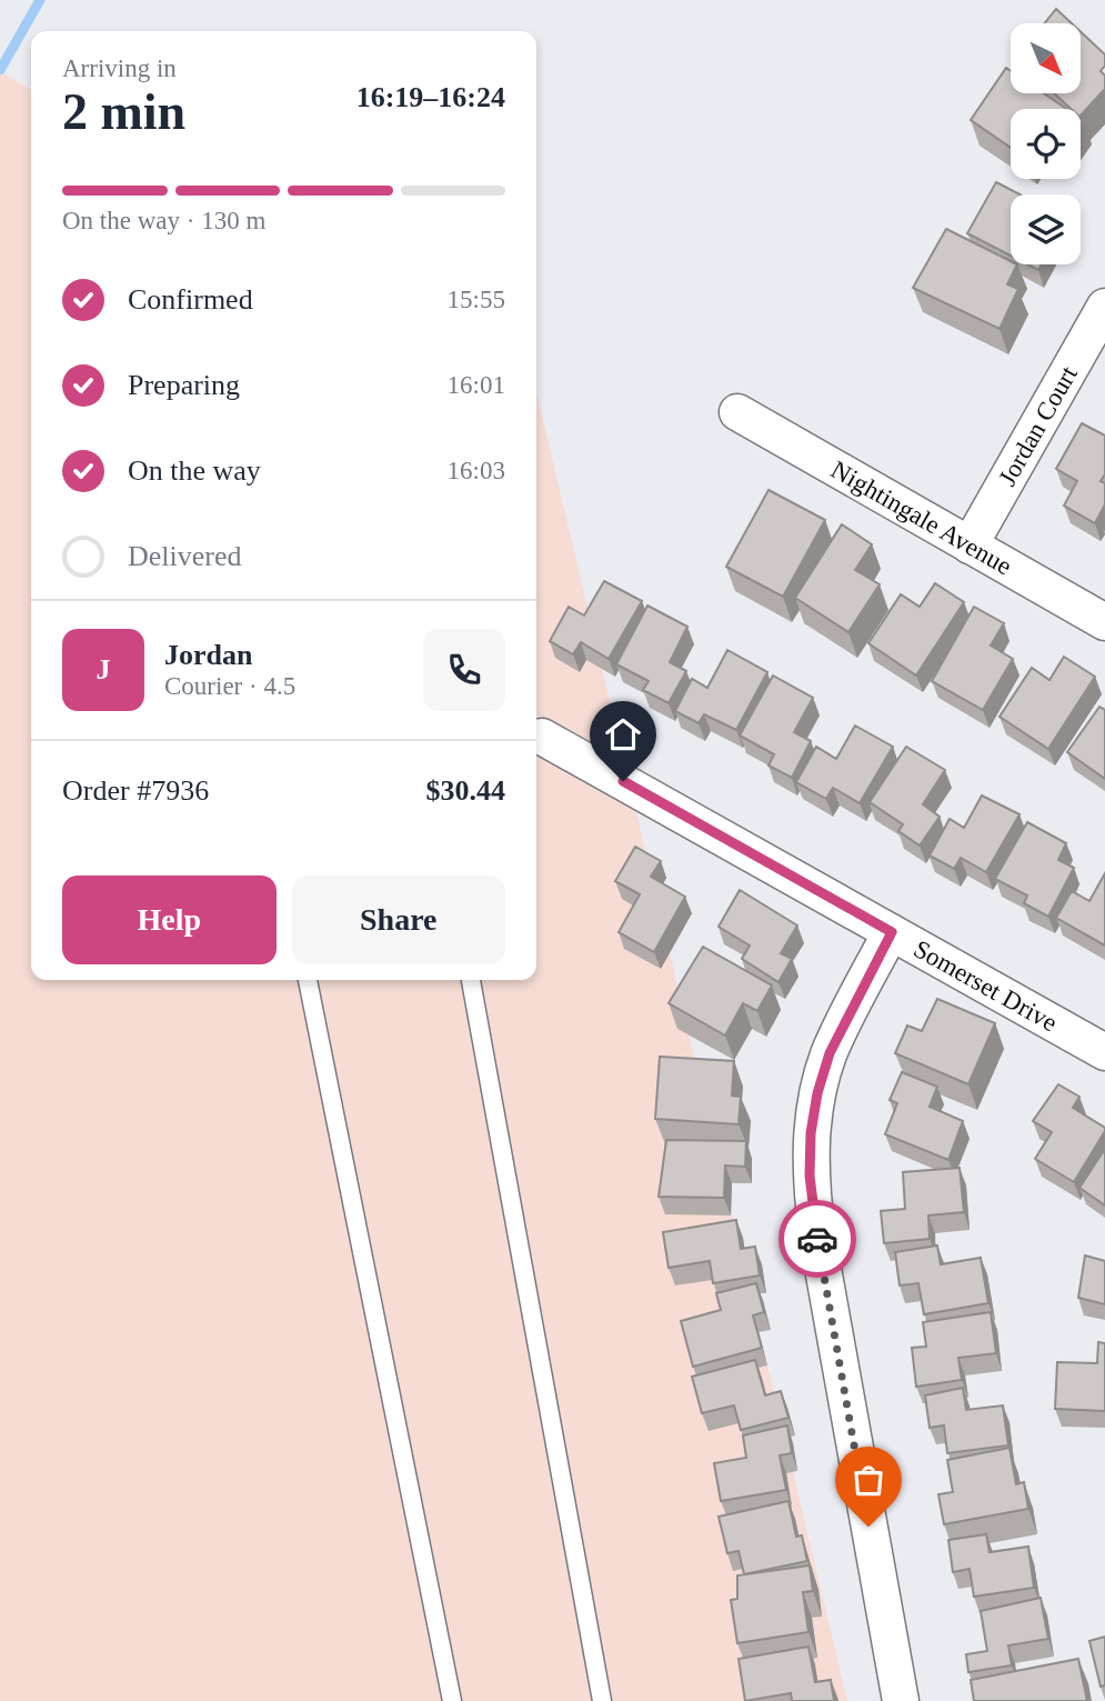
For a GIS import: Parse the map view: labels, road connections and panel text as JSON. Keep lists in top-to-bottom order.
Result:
{
  "streets": {
    "street": ["Jordan Court", "Nightingale Avenue", "Somerset Drive"]
  },
  "crossings": [
    ["Jordan Court", "Nightingale Avenue"]
  ],
  "north": "bottom right",
  "page": {
    "heading": ["2 min", "Arriving in", "16:19–16:24"],
    "panel": [
      "Jordan",
      "Courier · 4.5",
      "Order #7936",
      "$30.44"
    ],
    "bar": "On the way · 130 m",
    "list": [
      ["Confirmed", "15:55"],
      ["Preparing", "16:01"],
      ["On the way", "16:03"],
      "Delivered"
    ],
    "round": "J",
    "buttons": ["Help", "Share"]
  }
}
